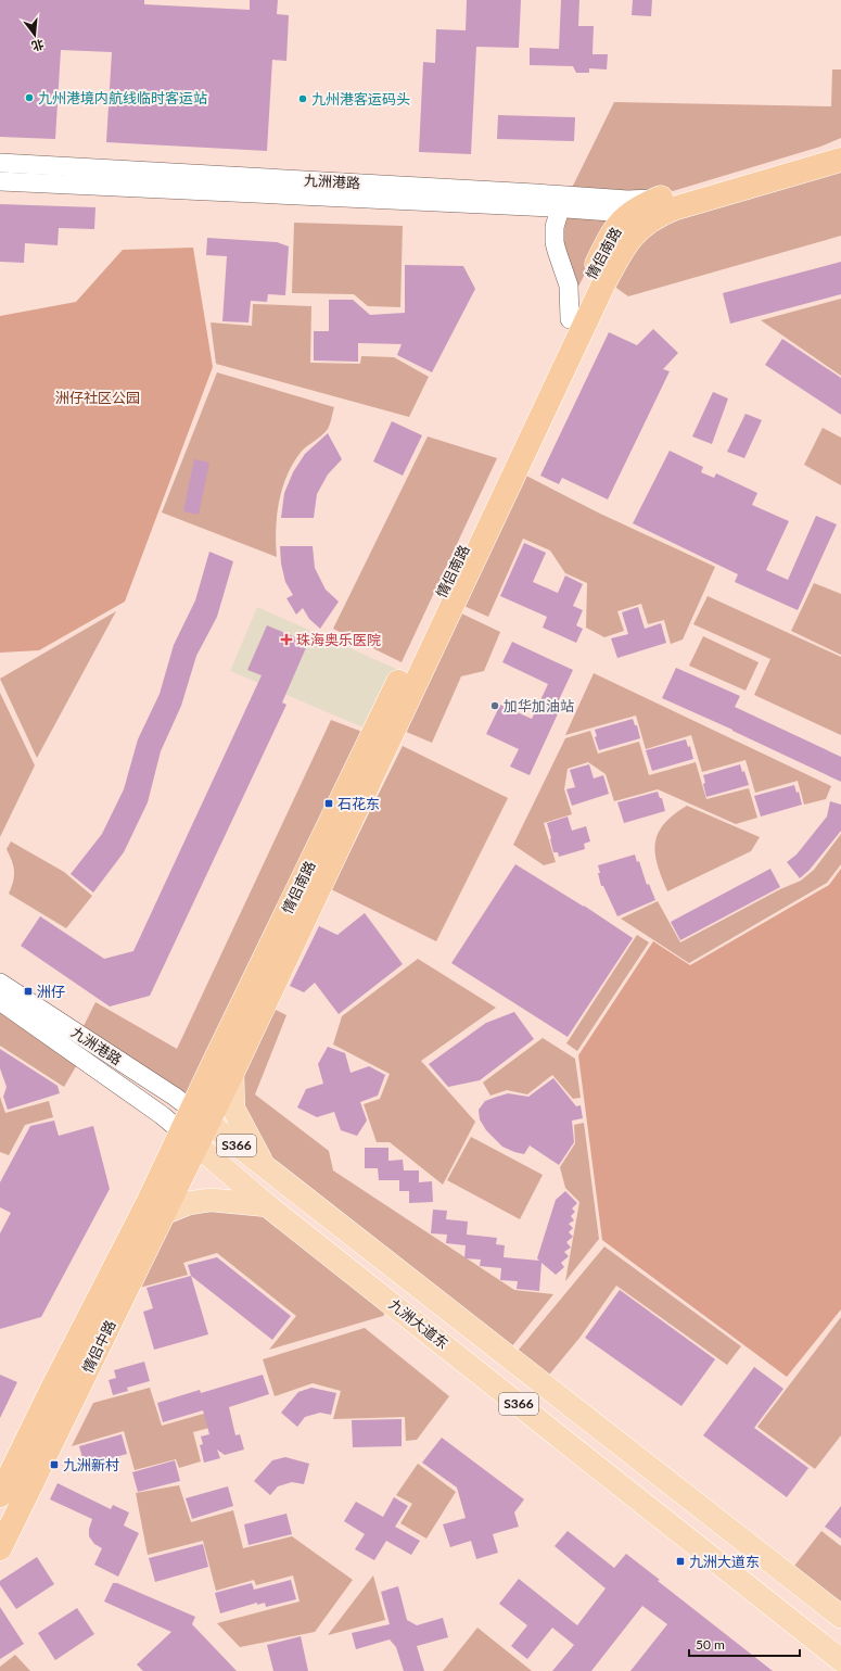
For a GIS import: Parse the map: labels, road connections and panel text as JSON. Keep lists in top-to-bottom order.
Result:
{
  "streets": {
    "highway": ["情侣南路", "情侣中路"],
    "main road": ["S366", "九洲大道东"],
    "street": ["九洲港路"]
  },
  "crossings": [
    ["九洲港路", "情侣南路"],
    ["九洲港路", "九洲大道东"],
    ["九洲港路", "情侣中路"],
    ["情侣南路", "九洲大道东"],
    ["情侣南路", "情侣中路"],
    ["九洲大道东", "情侣中路"]
  ],
  "parks": ["洲仔社区公园"],
  "places": {
    "other": ["九州港境内航线临时客运站", "九州港客运码头", "加华加油站"],
    "health": ["珠海奥乐医院"],
    "transit": [
      "石花东",
      "洲仔",
      "九洲新村",
      "九洲大道东"
    ]
  },
  "scale_bar": "50 m",
  "north": "bottom"
}
